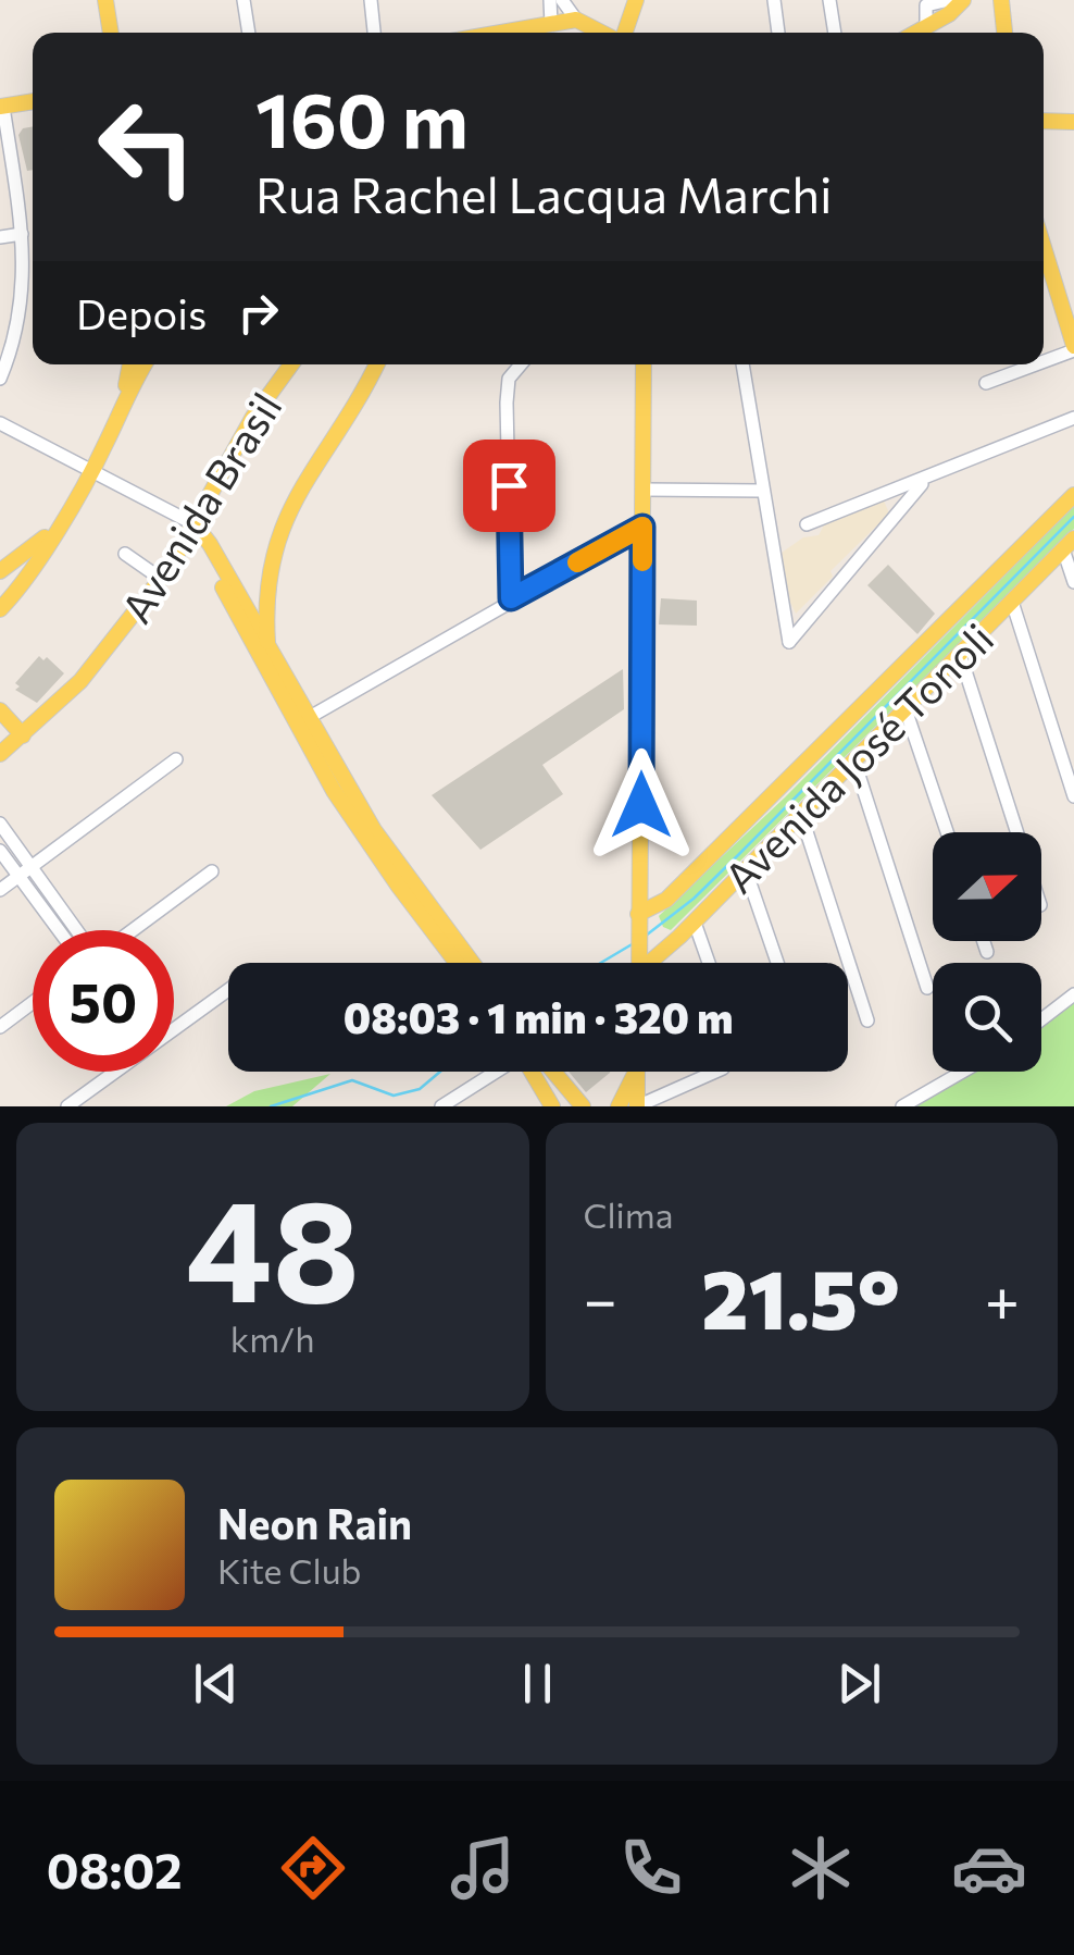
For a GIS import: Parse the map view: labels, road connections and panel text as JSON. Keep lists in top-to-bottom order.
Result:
{
  "streets": {
    "main road": ["Avenida Brasil", "Avenida José Tonoli"]
  },
  "north": "right",
  "page": {
    "turn": ["160 m", "Rua Rachel Lacqua Marchi"],
    "then": "Depois",
    "limit": "50",
    "trip": "08:03 · 1 min · 320 m",
    "tile": [
      ["48", "km/h"],
      "Clima"
    ],
    "heat": ["−", "21.5°", "+"],
    "song": ["Neon Rain", "Kite Club"],
    "tabs": "08:02"
  }
}
